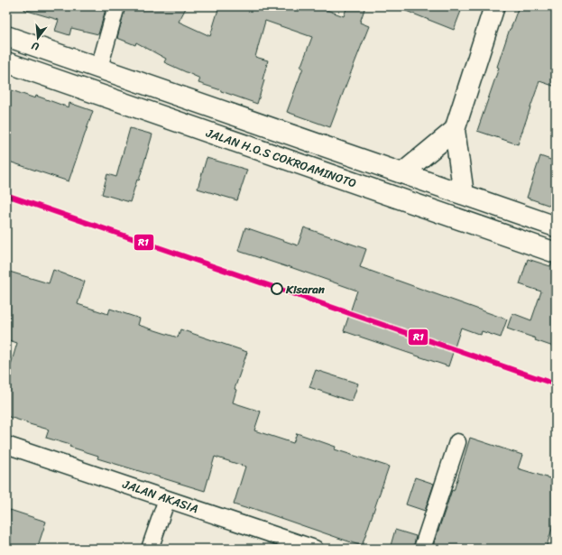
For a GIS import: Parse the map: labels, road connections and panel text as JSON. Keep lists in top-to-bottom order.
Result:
{
  "streets": {
    "main road": ["JALAN H.O.S COKROAMINOTO"],
    "street": ["JALAN AKASIA"]
  },
  "places": ["Kisaran"],
  "lines": ["transit line R1"],
  "north": "bottom"
}
